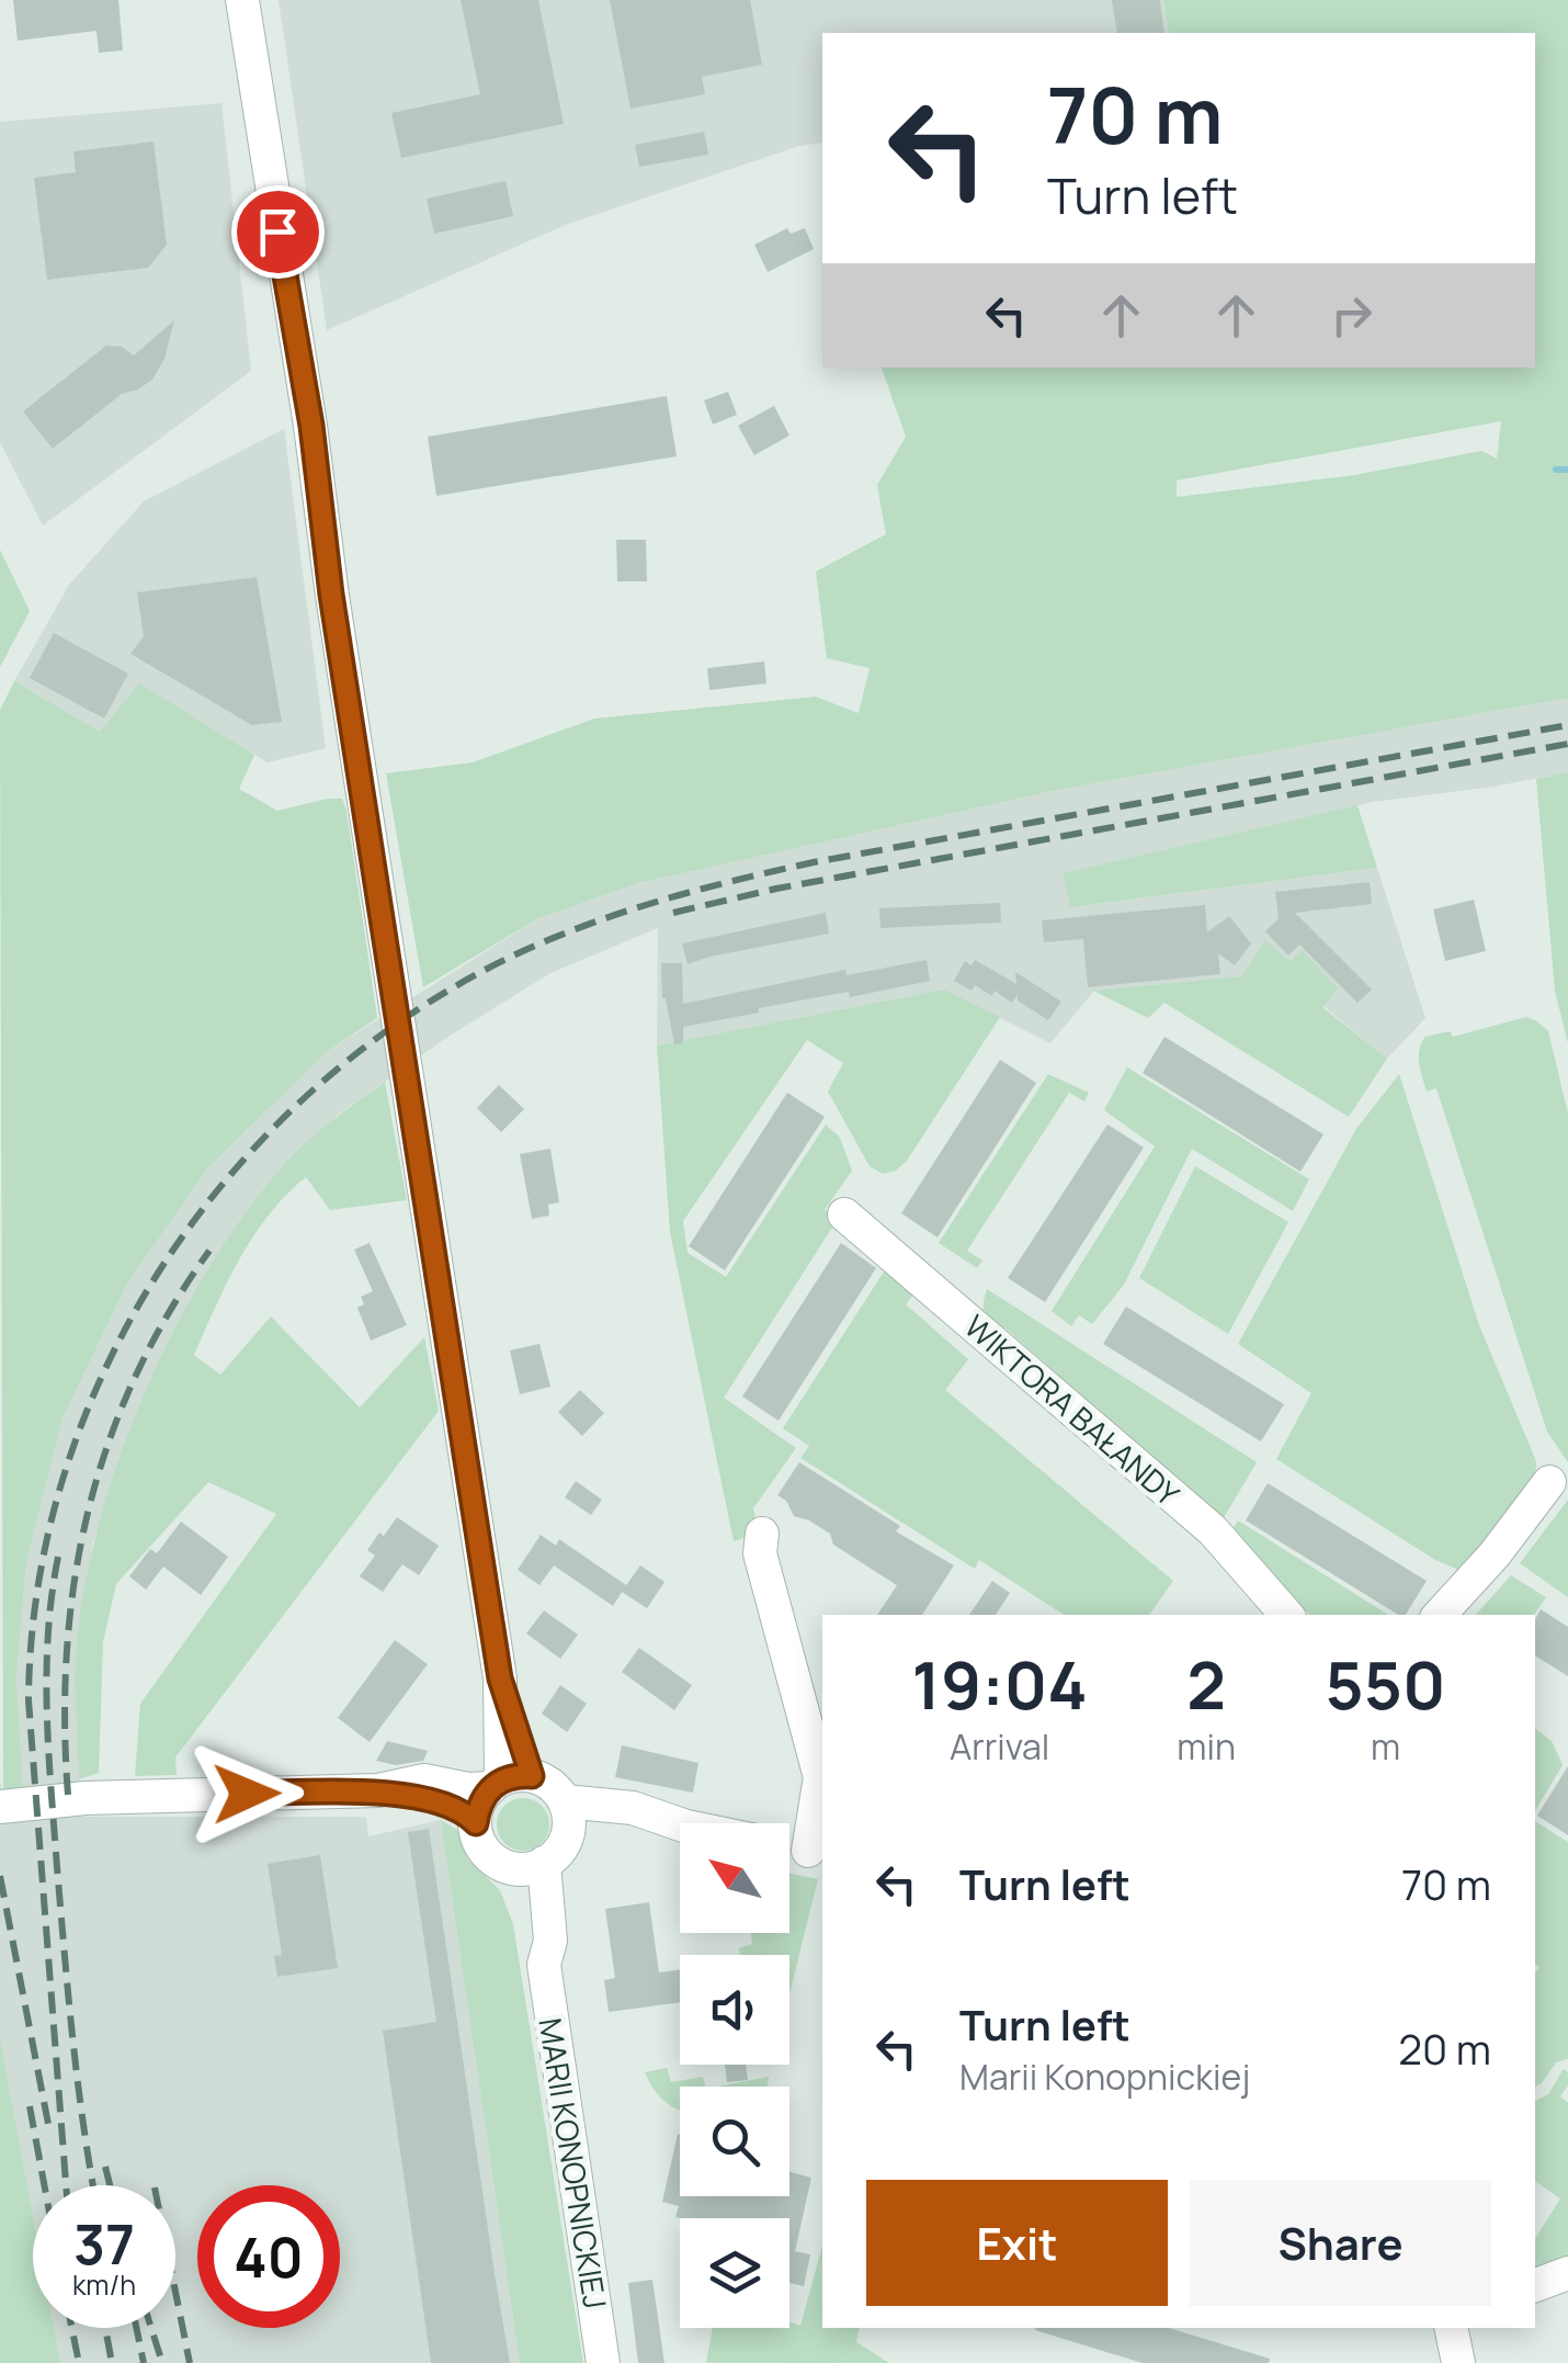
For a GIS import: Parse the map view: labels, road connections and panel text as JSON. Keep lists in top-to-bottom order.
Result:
{
  "streets": {
    "street": ["WIKTORA BAŁANDY", "MARII KONOPNICKIEJ"]
  },
  "north": "top left",
  "page": {
    "turn": ["70 m", "Turn left"],
    "eta": [
      "19:04",
      "Arrival",
      "2",
      "min",
      "550",
      "m"
    ],
    "list": [
      {
        "name": "Turn left",
        "value": "70 m"
      },
      {
        "name": "Turn left",
        "note": "Marii Konopnickiej",
        "value": "20 m"
      }
    ],
    "buttons": ["Exit", "Share"],
    "speed": "37 km/h",
    "limit": "40"
  }
}
